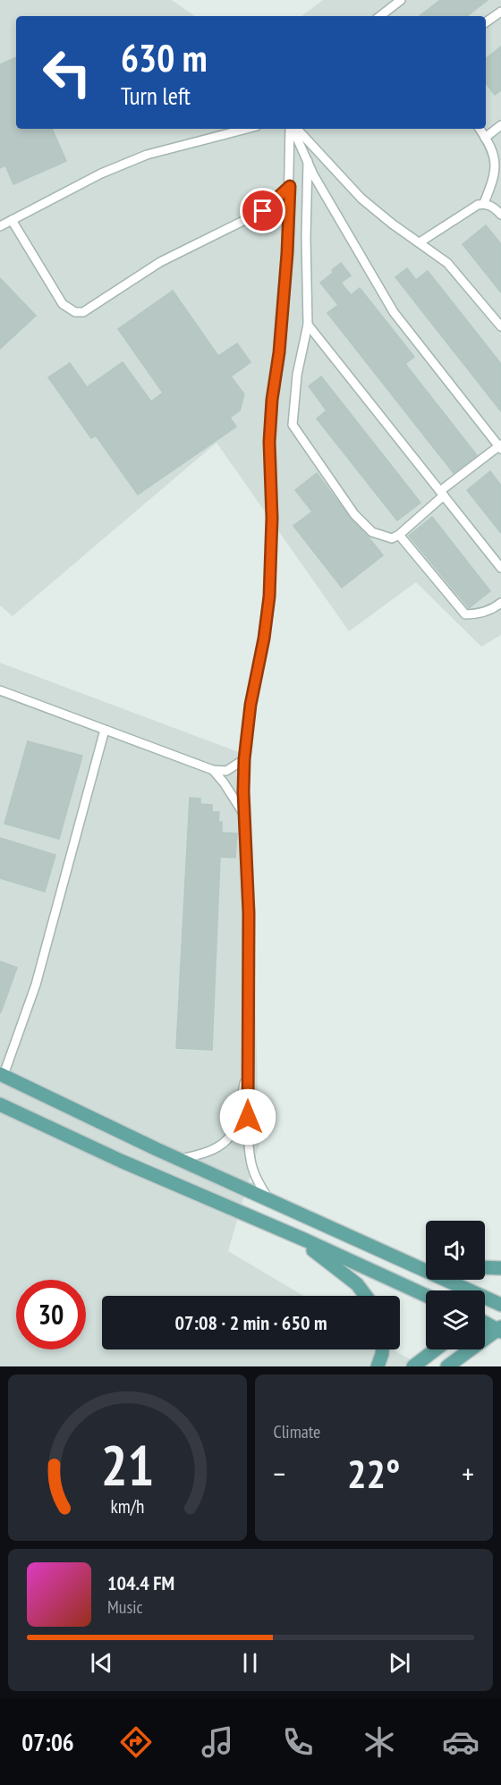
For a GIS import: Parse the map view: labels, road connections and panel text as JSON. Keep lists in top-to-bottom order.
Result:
{
  "page": {
    "turn": ["630 m", "Turn left"],
    "limit": "30",
    "trip": "07:08 · 2 min · 650 m",
    "tile": "Climate",
    "heat": ["−", "22°", "+"],
    "song": ["104.4 FM", "Music"],
    "tabs": "07:06",
    "gauge": ["21", "km/h"]
  }
}
